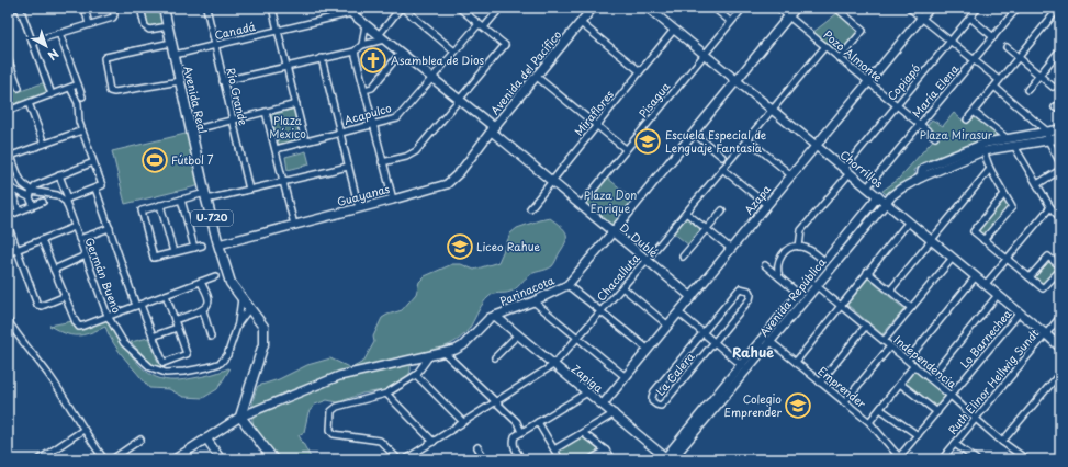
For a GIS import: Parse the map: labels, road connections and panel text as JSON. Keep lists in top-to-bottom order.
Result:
{
  "streets": {
    "main road": ["Avenida Real", "U-720"],
    "street": [
      "Canadá",
      "Pozo Almonte",
      "Avenida del Pacífico",
      "Copiapó",
      "María Elena",
      "Río Grande",
      "Pisagua",
      "Miraflores",
      "Acapulco",
      "Chorrillos",
      "Guayanas",
      "Azapa",
      "D. Dublé",
      "Germán Bueno",
      "Chacalluta",
      "Parinacota",
      "Avenida República",
      "Lo Barnechea",
      "Independencia",
      "La Calera",
      "Zapiga",
      "Ruth Elinor Hellwig Sundt",
      "Emprender"
    ]
  },
  "crossings": [
    ["Canadá", "Río Grande"],
    ["Canadá", "Avenida Real"],
    ["Canadá", "D. Dublé"],
    ["Pozo Almonte", "Copiapó"],
    ["Pozo Almonte", "María Elena"],
    ["Pozo Almonte", "Azapa"],
    ["Pozo Almonte", "Chacalluta"],
    ["Pozo Almonte", "Parinacota"],
    ["Avenida del Pacífico", "Guayanas"],
    ["Avenida del Pacífico", "D. Dublé"],
    ["Copiapó", "Chorrillos"],
    ["Copiapó", "Avenida República"],
    ["Copiapó", "Independencia"],
    ["María Elena", "Chorrillos"],
    ["Avenida Real", "Guayanas"],
    ["Avenida Real", "Germán Bueno"],
    ["Avenida Real", "Parinacota"],
    ["Pisagua", "Chorrillos"],
    ["Pisagua", "D. Dublé"],
    ["Miraflores", "Chorrillos"],
    ["Miraflores", "D. Dublé"],
    ["Acapulco", "D. Dublé"],
    ["Chorrillos", "Azapa"],
    ["Chorrillos", "Chacalluta"],
    ["Chorrillos", "Parinacota"],
    ["Chorrillos", "Avenida República"],
    ["Chorrillos", "Lo Barnechea"],
    ["Chorrillos", "Ruth Elinor Hellwig Sundt"],
    ["Guayanas", "D. Dublé"],
    ["Azapa", "D. Dublé"],
    ["Azapa", "Zapiga"],
    ["D. Dublé", "Chacalluta"],
    ["D. Dublé", "Parinacota"],
    ["Chacalluta", "Zapiga"],
    ["Parinacota", "Zapiga"],
    ["Avenida República", "Independencia"],
    ["Avenida República", "Zapiga"],
    ["Avenida República", "Emprender"],
    ["Lo Barnechea", "Independencia"],
    ["Lo Barnechea", "Emprender"],
    ["Independencia", "Ruth Elinor Hellwig Sundt"]
  ],
  "districts": ["Rahue"],
  "parks": ["Plaza México", "Plaza Mirasur", "Plaza Don Enrique"],
  "places": {
    "church": ["Asamblea de Dios"],
    "school or university": ["Escuela Especial de Lenguaje Fantasia", "Liceo Rahue", "Colegio Emprender"],
    "sports": ["Fútbol 7"]
  },
  "north": "bottom right"
}
